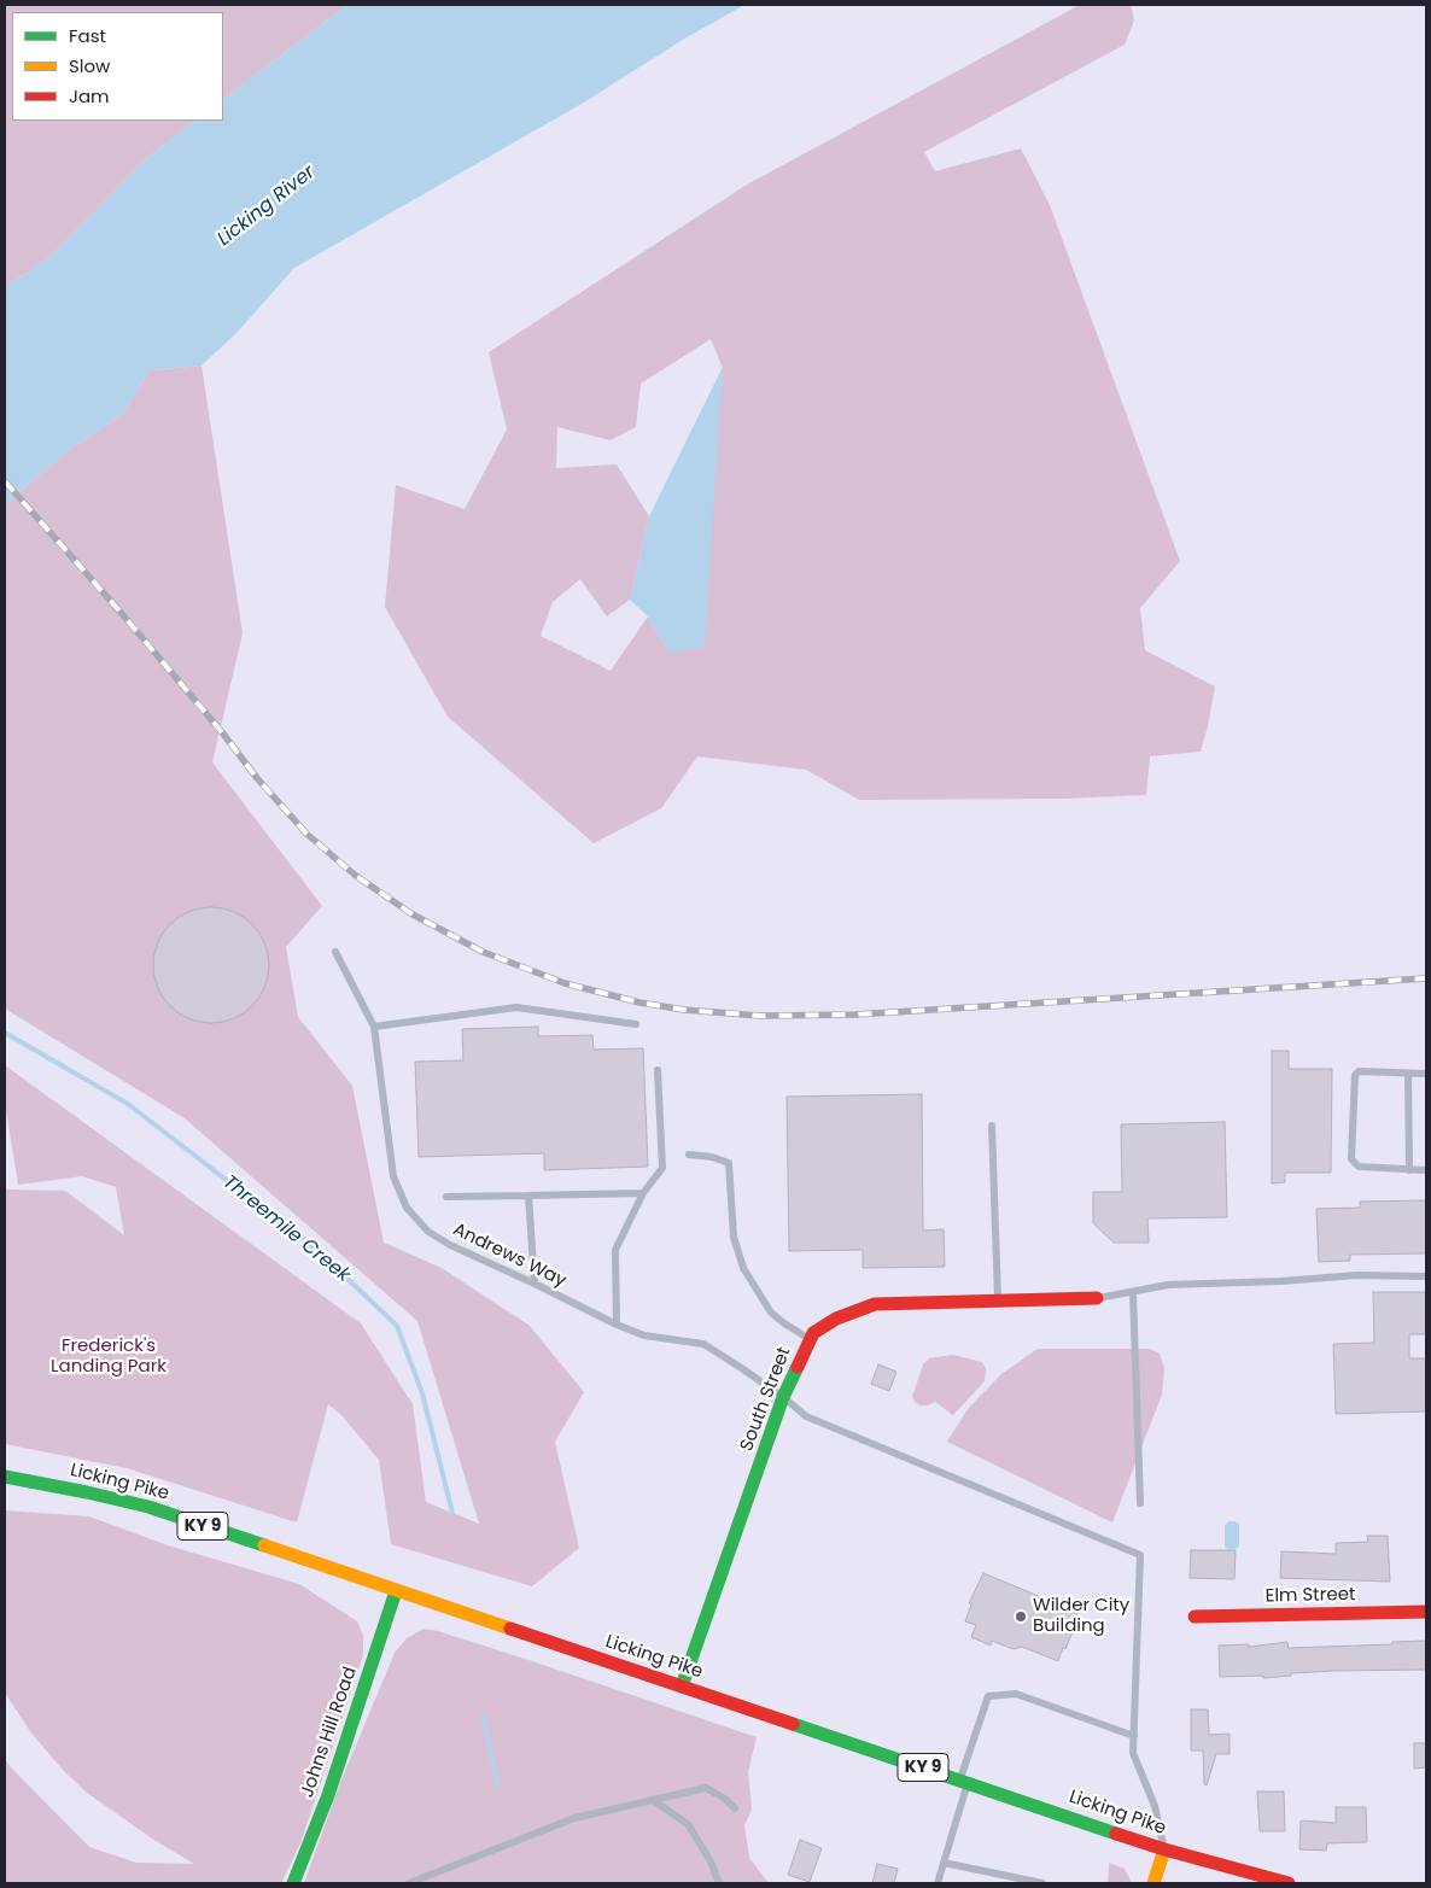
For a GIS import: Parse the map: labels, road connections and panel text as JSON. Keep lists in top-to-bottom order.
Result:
{
  "streets": {
    "main road": [
      "South Street",
      "Licking Pike",
      "KY 9",
      "Elm Street",
      "Johns Hill Road"
    ],
    "lane": ["Andrews Way"]
  },
  "crossings": [
    ["Andrews Way", "South Street"],
    ["South Street", "Licking Pike"],
    ["Licking Pike", "Johns Hill Road"]
  ],
  "water": ["Licking River", "Threemile Creek"],
  "parks": ["Frederick's Landing Park"],
  "places": ["Wilder City Building"],
  "legend": ["Fast", "Slow", "Jam"]
}
